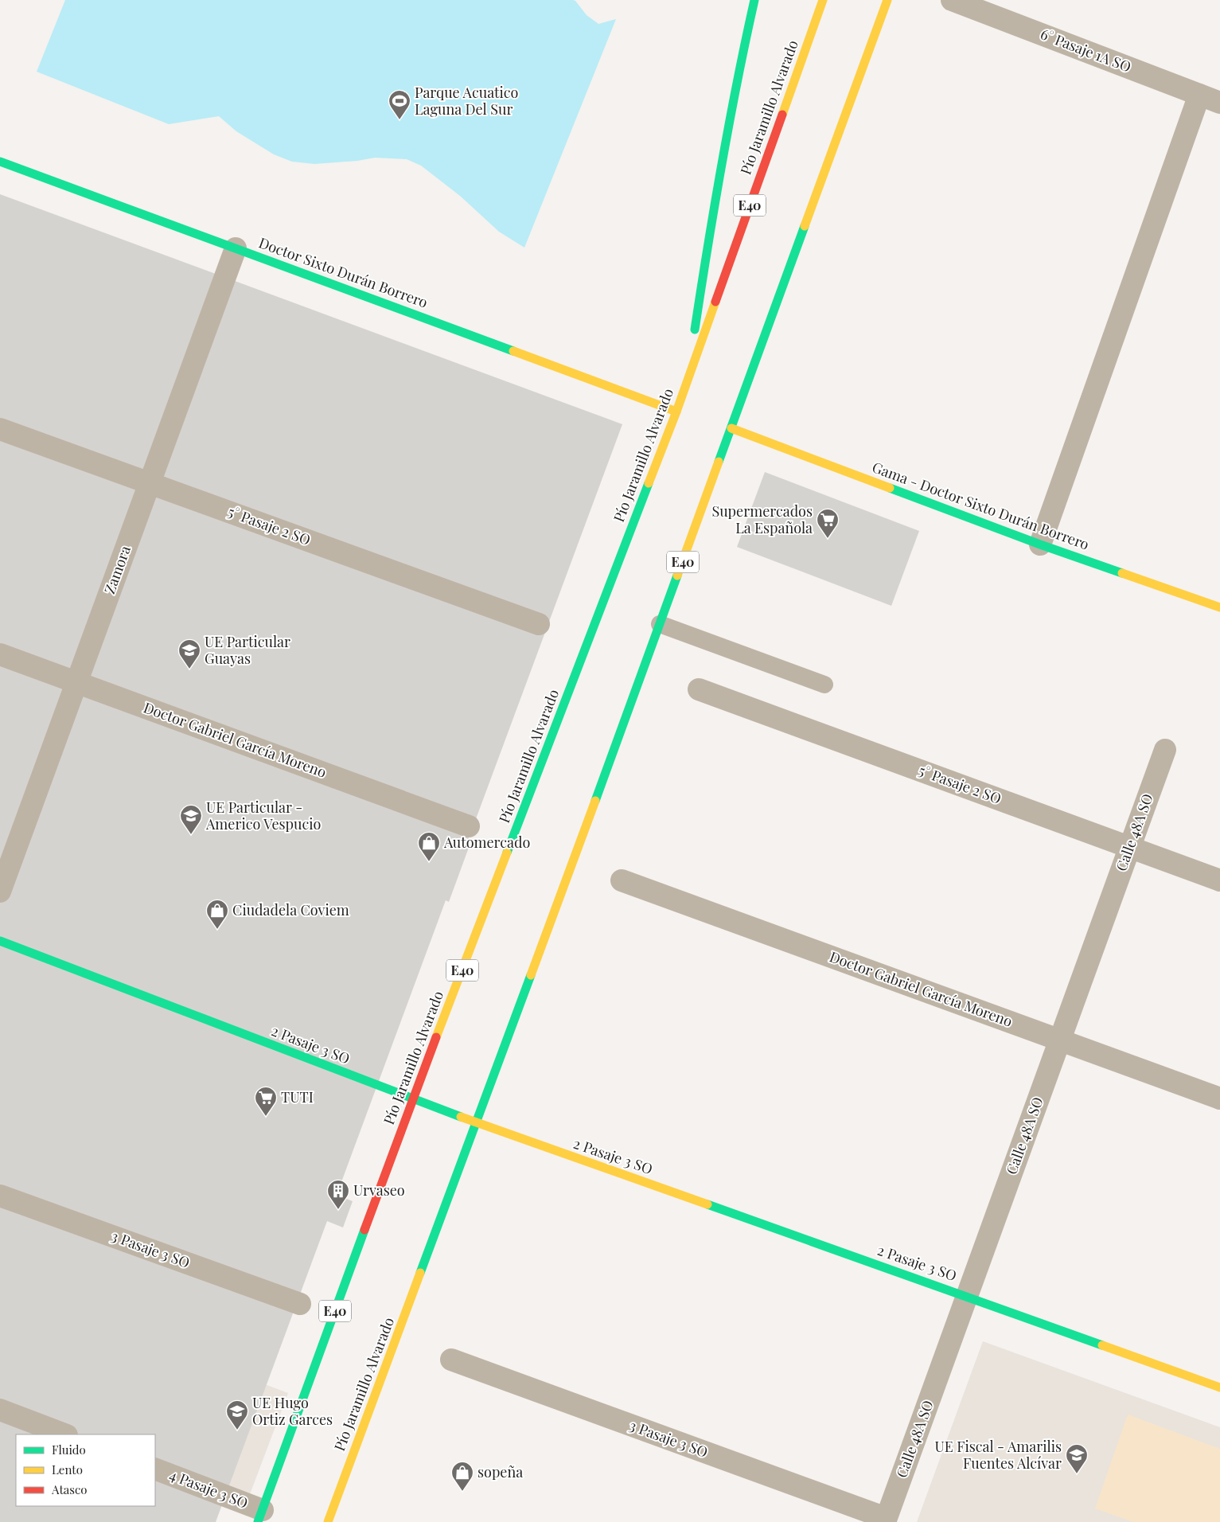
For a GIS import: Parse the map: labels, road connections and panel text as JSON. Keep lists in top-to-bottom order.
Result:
{
  "streets": {
    "main road": [
      "Pío Jaramillo Alvarado",
      "E40",
      "Doctor Sixto Durán Borrero",
      "Gama - Doctor Sixto Durán Borrero",
      "2 Pasaje 3 SO"
    ],
    "street": [
      "6° Pasaje 1A SO",
      "5° Pasaje 2 SO",
      "Zamora",
      "Doctor Gabriel García Moreno",
      "Calle 48A SO",
      "3 Pasaje 3 SO",
      "4 Pasaje 3 SO"
    ]
  },
  "crossings": [
    ["Pío Jaramillo Alvarado", "Doctor Sixto Durán Borrero"],
    ["Pío Jaramillo Alvarado", "Gama - Doctor Sixto Durán Borrero"],
    ["Pío Jaramillo Alvarado", "2 Pasaje 3 SO"],
    ["Pío Jaramillo Alvarado", "4 Pasaje 3 SO"],
    ["Doctor Sixto Durán Borrero", "Zamora"],
    ["5° Pasaje 2 SO", "Zamora"],
    ["5° Pasaje 2 SO", "Calle 48A SO"],
    ["Zamora", "Doctor Gabriel García Moreno"],
    ["Doctor Gabriel García Moreno", "Calle 48A SO"],
    ["Calle 48A SO", "2 Pasaje 3 SO"],
    ["Calle 48A SO", "3 Pasaje 3 SO"]
  ],
  "places": {
    "sports": ["Parque Acuatico Laguna Del Sur"],
    "supermarket": ["Supermercados La Española", "TUTI"],
    "school or university": [
      "UE Particular Guayas",
      "UE Particular - Americo Vespucio",
      "UE Hugo Ortiz Garces",
      "UE Fiscal - Amarilis Fuentes Alcívar"
    ],
    "shop": ["Automercado", "Ciudadela Coviem", "sopeña"],
    "building": ["Urvaseo"]
  },
  "legend": ["Fluido", "Lento", "Atasco"]
}
